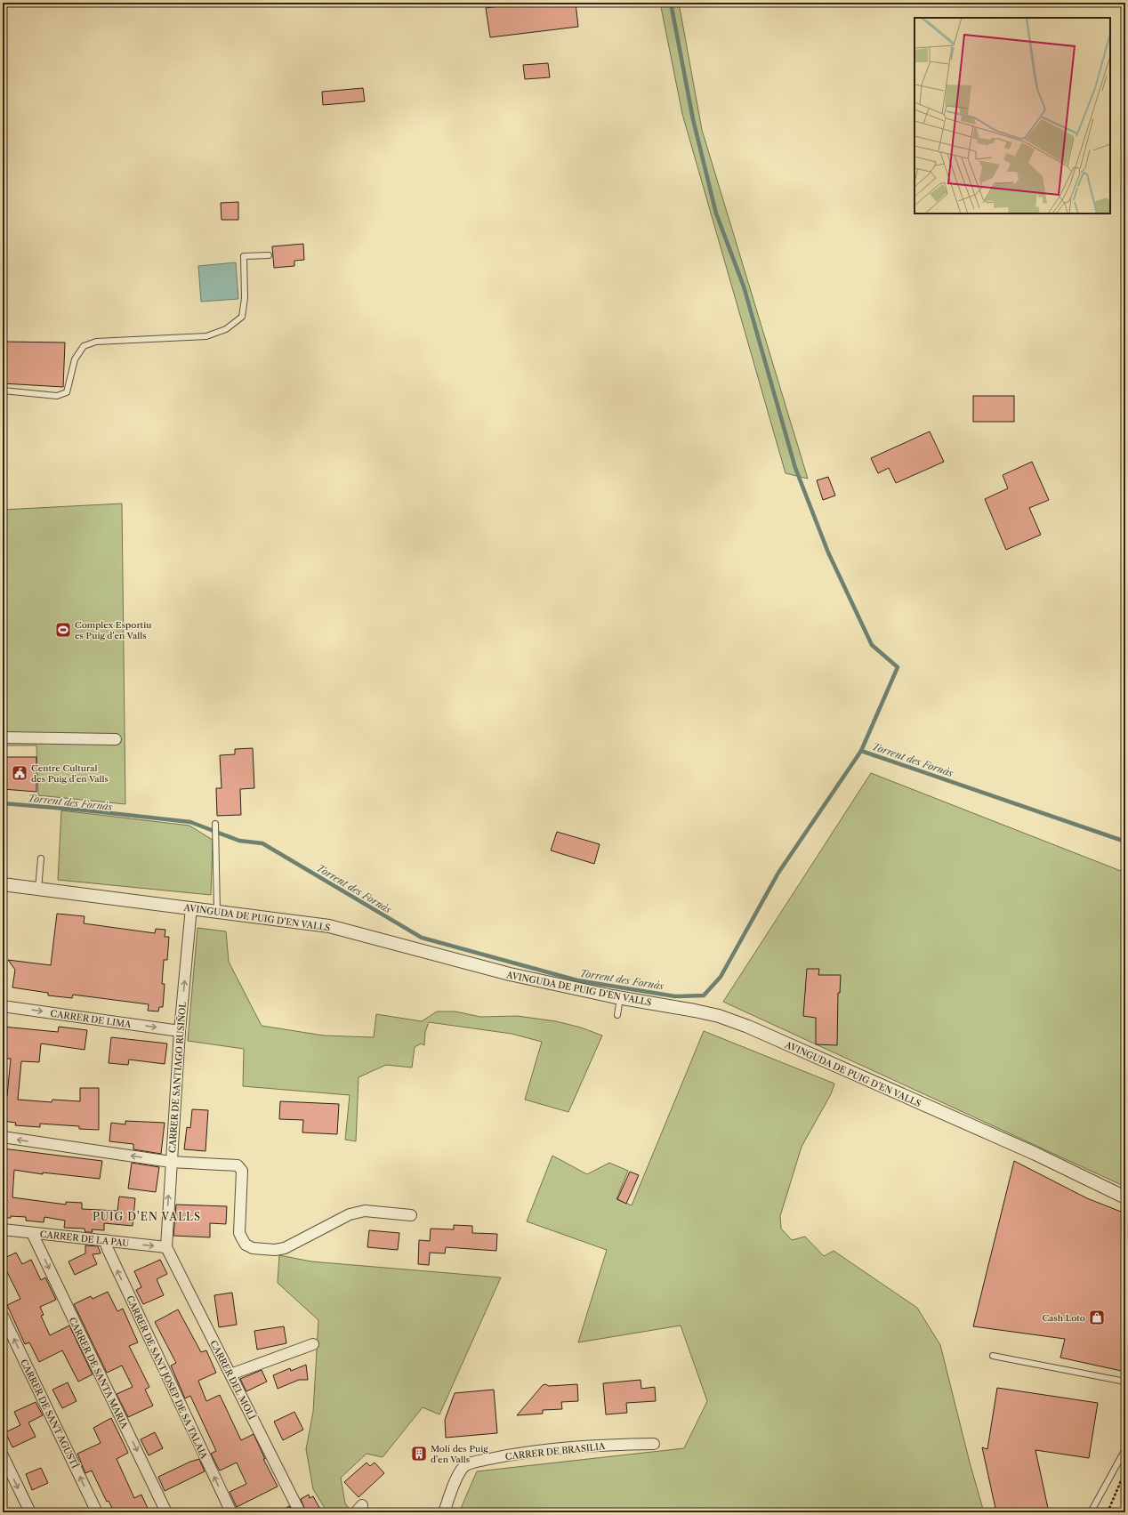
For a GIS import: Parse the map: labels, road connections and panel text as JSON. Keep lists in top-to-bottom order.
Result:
{
  "streets": {
    "street": [
      "AVINGUDA DE PUIG D'EN VALLS",
      "CARRER DE LIMA",
      "CARRER DE SANTIAGO RUSIÑOL",
      "CARRER DE LA PAU",
      "CARRER DE SANTA MARIA",
      "CARRER DE SANT JOSEP DE SA TALAIA",
      "CARRER DEL MOLÍ",
      "CARRER DE SANT AGUSTÍ",
      "CARRER DE BRASILIA"
    ]
  },
  "crossings": [
    ["AVINGUDA DE PUIG D'EN VALLS", "CARRER DE SANTIAGO RUSIÑOL"],
    ["CARRER DE LIMA", "CARRER DE SANTIAGO RUSIÑOL"],
    ["CARRER DE SANTIAGO RUSIÑOL", "CARRER DE LA PAU"],
    ["CARRER DE SANTIAGO RUSIÑOL", "CARRER DEL MOLÍ"],
    ["CARRER DE LA PAU", "CARRER DE SANTA MARIA"],
    ["CARRER DE LA PAU", "CARRER DE SANT JOSEP DE SA TALAIA"],
    ["CARRER DE LA PAU", "CARRER DEL MOLÍ"]
  ],
  "one_way": [
    "CARRER DE LIMA",
    "CARRER DE SANTIAGO RUSIÑOL",
    "CARRER DE SANTA MARIA",
    "CARRER DE SANT JOSEP DE SA TALAIA",
    "CARRER DE SANT AGUSTÍ"
  ],
  "districts": ["PUIG D'EN VALLS"],
  "water": ["Torrent des Fornàs"],
  "places": {
    "sports": ["Complex Esportiu es Puig d'en Valls"],
    "public building": ["Centre Cultural des Puig d’en Valls"],
    "shop": ["Cash Loto"],
    "building": ["Molí des Puig d'en Valls"]
  }
}
